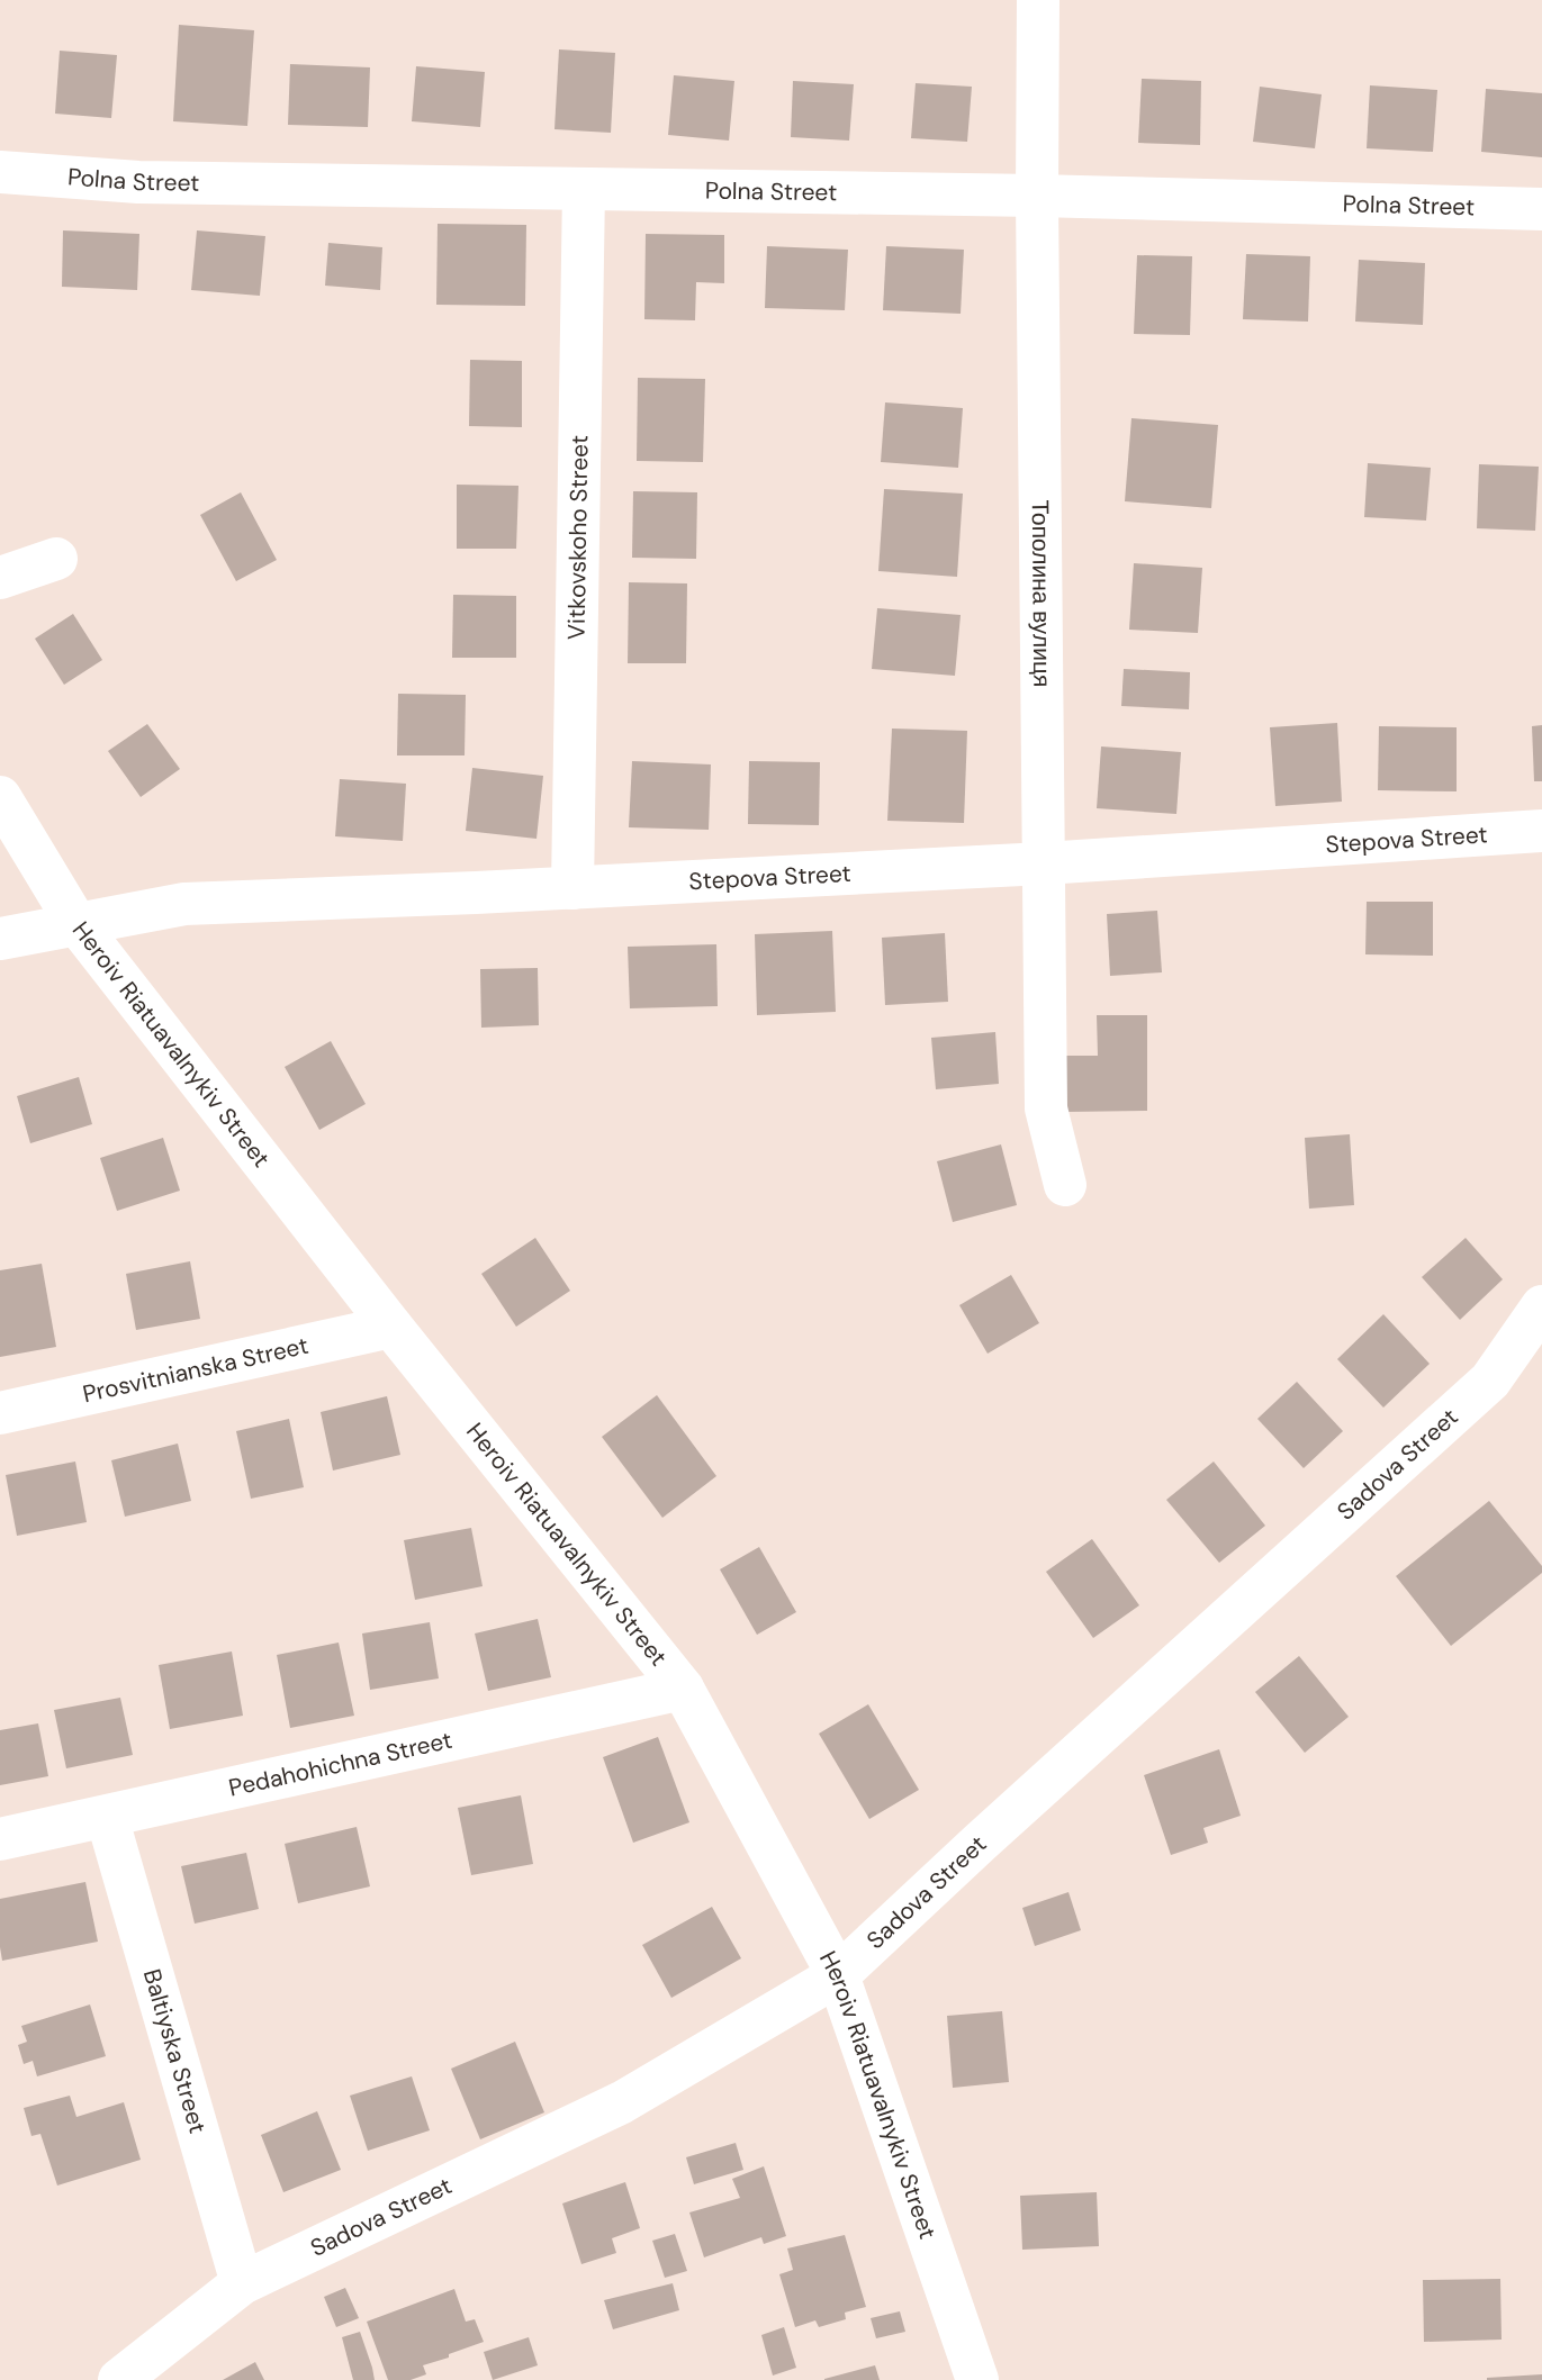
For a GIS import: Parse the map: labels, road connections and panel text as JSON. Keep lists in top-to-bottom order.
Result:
{
  "streets": {
    "street": [
      "Polna Street",
      "Vitkovskoho Street",
      "Тополина вулиця",
      "Stepova Street",
      "Heroiv Riatuavalnykiv Street",
      "Prosvitnianska Street",
      "Sadova Street",
      "Pedahohichna Street",
      "Baltiyska Street"
    ]
  },
  "crossings": [
    ["Polna Street", "Vitkovskoho Street"],
    ["Polna Street", "Тополина вулиця"],
    ["Vitkovskoho Street", "Stepova Street"],
    ["Тополина вулиця", "Stepova Street"],
    ["Stepova Street", "Heroiv Riatuavalnykiv Street"],
    ["Heroiv Riatuavalnykiv Street", "Prosvitnianska Street"],
    ["Heroiv Riatuavalnykiv Street", "Sadova Street"],
    ["Heroiv Riatuavalnykiv Street", "Pedahohichna Street"],
    ["Sadova Street", "Baltiyska Street"],
    ["Pedahohichna Street", "Baltiyska Street"]
  ]
}
